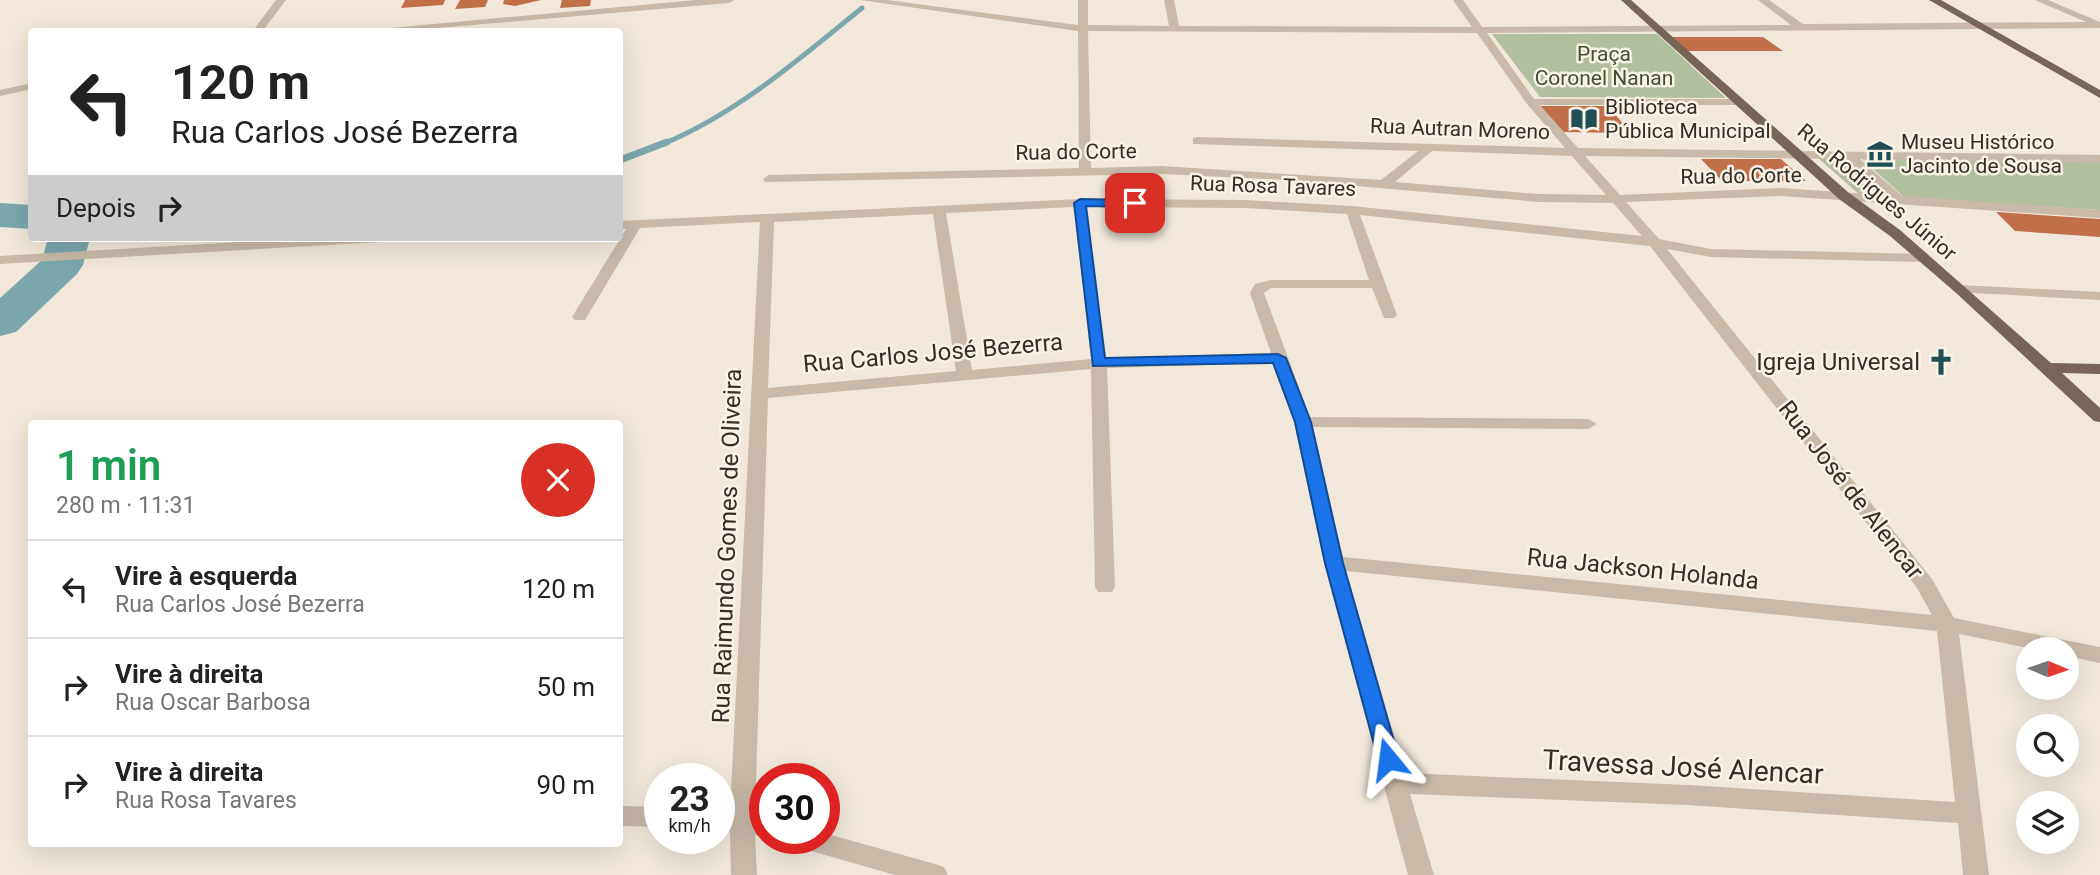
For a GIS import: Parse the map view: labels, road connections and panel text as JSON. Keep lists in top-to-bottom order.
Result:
{
  "streets": {
    "main road": ["Rua Rodrigues Júnior"],
    "street": [
      "Rua Autran Moreno",
      "Rua do Corte",
      "Rua Rosa Tavares",
      "Rua Carlos José Bezerra",
      "Rua José de Alencar",
      "Rua Raimundo Gomes de Oliveira",
      "Rua Jackson Holanda",
      "Travessa José Alencar"
    ]
  },
  "crossings": [
    ["Rua Autran Moreno", "Rua Rodrigues Júnior"],
    ["Rua Autran Moreno", "Rua José de Alencar"],
    ["Rua do Corte", "Rua Rodrigues Júnior"],
    ["Rua do Corte", "Rua José de Alencar"],
    ["Rua Rosa Tavares", "Rua Rodrigues Júnior"],
    ["Rua Rosa Tavares", "Rua José de Alencar"],
    ["Rua Rosa Tavares", "Rua Raimundo Gomes de Oliveira"],
    ["Rua Carlos José Bezerra", "Rua Raimundo Gomes de Oliveira"],
    ["Rua José de Alencar", "Rua Jackson Holanda"],
    ["Rua José de Alencar", "Travessa José Alencar"]
  ],
  "parks": ["Praça Coronel Nanan"],
  "places": {
    "library": ["Biblioteca Pública Municipal"],
    "museum": ["Museu Histórico Jacinto de Sousa"],
    "church": ["Igreja Universal"]
  },
  "north": "right",
  "page": {
    "turn": ["120 m", "Rua Carlos José Bezerra"],
    "then": "Depois",
    "heading": ["1 min", "280 m · 11:31"],
    "list": [
      {
        "name": "Vire à esquerda",
        "note": "Rua Carlos José Bezerra",
        "value": "120 m"
      },
      {
        "name": "Vire à direita",
        "note": "Rua Oscar Barbosa",
        "value": "50 m"
      },
      {
        "name": "Vire à direita",
        "note": "Rua Rosa Tavares",
        "value": "90 m"
      }
    ],
    "speed": "23 km/h",
    "limit": "30"
  }
}
